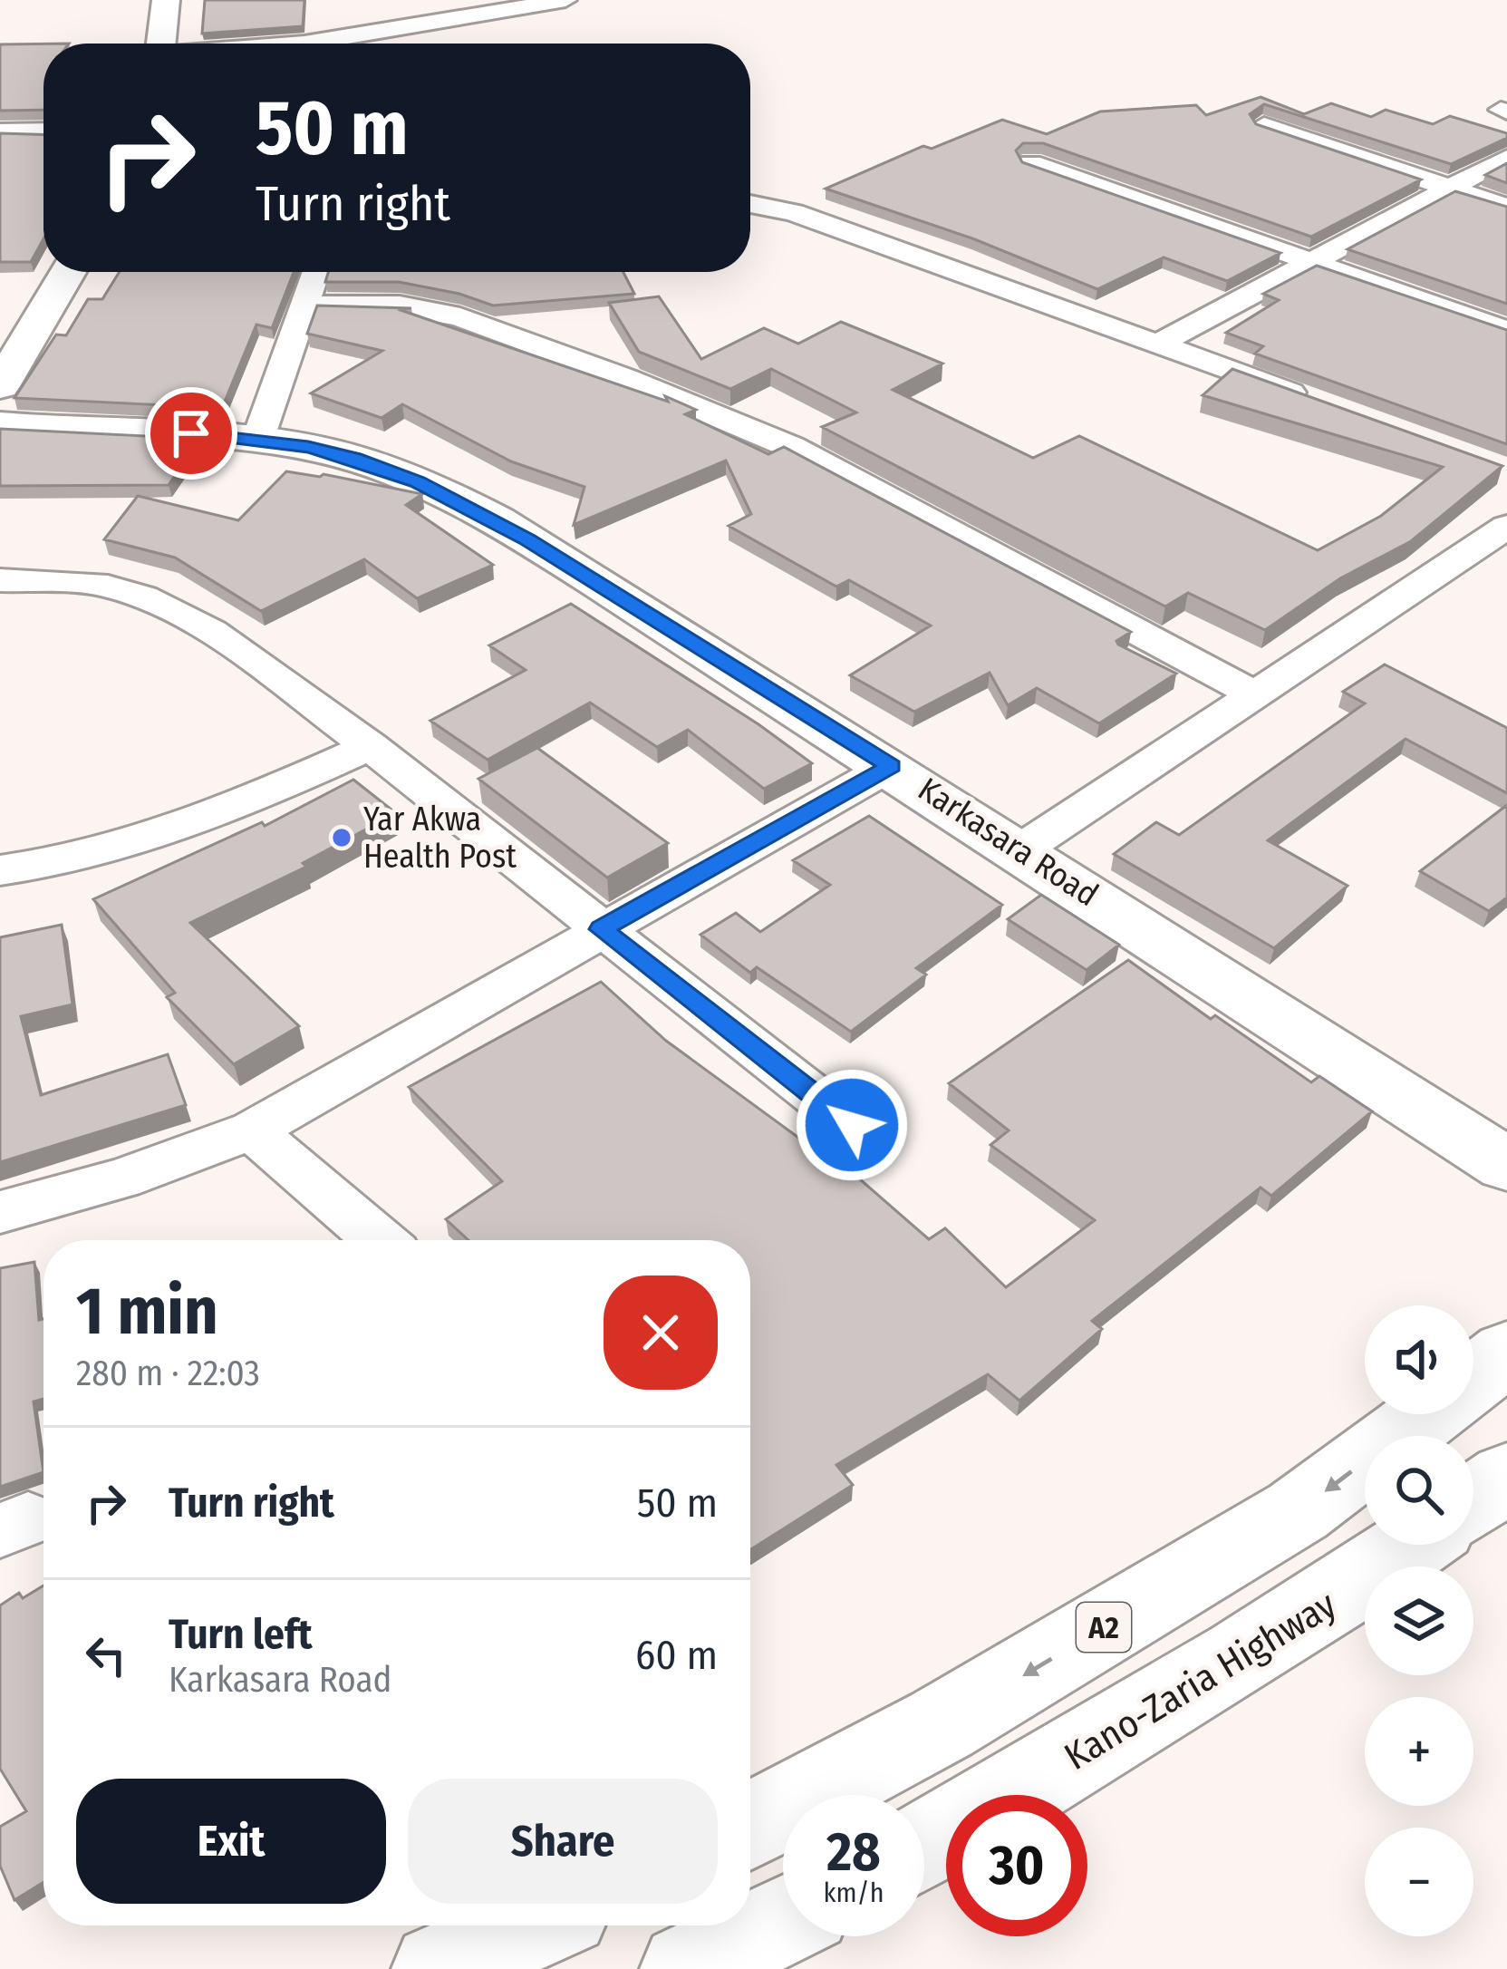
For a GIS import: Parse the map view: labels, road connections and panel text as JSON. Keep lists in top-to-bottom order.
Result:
{
  "streets": {
    "main road": ["Karkasara Road", "A2", "Kano-Zaria Highway"]
  },
  "places": ["Yar Akwa Health Post"],
  "page": {
    "turn": ["50 m", "Turn right"],
    "heading": ["1 min", "280 m · 22:03"],
    "map_buttons": ["+", "−"],
    "list": [
      {
        "name": "Turn right",
        "value": "50 m"
      },
      {
        "name": "Turn left",
        "note": "Karkasara Road",
        "value": "60 m"
      }
    ],
    "buttons": ["Exit", "Share"],
    "speed": "28 km/h",
    "limit": "30"
  }
}
